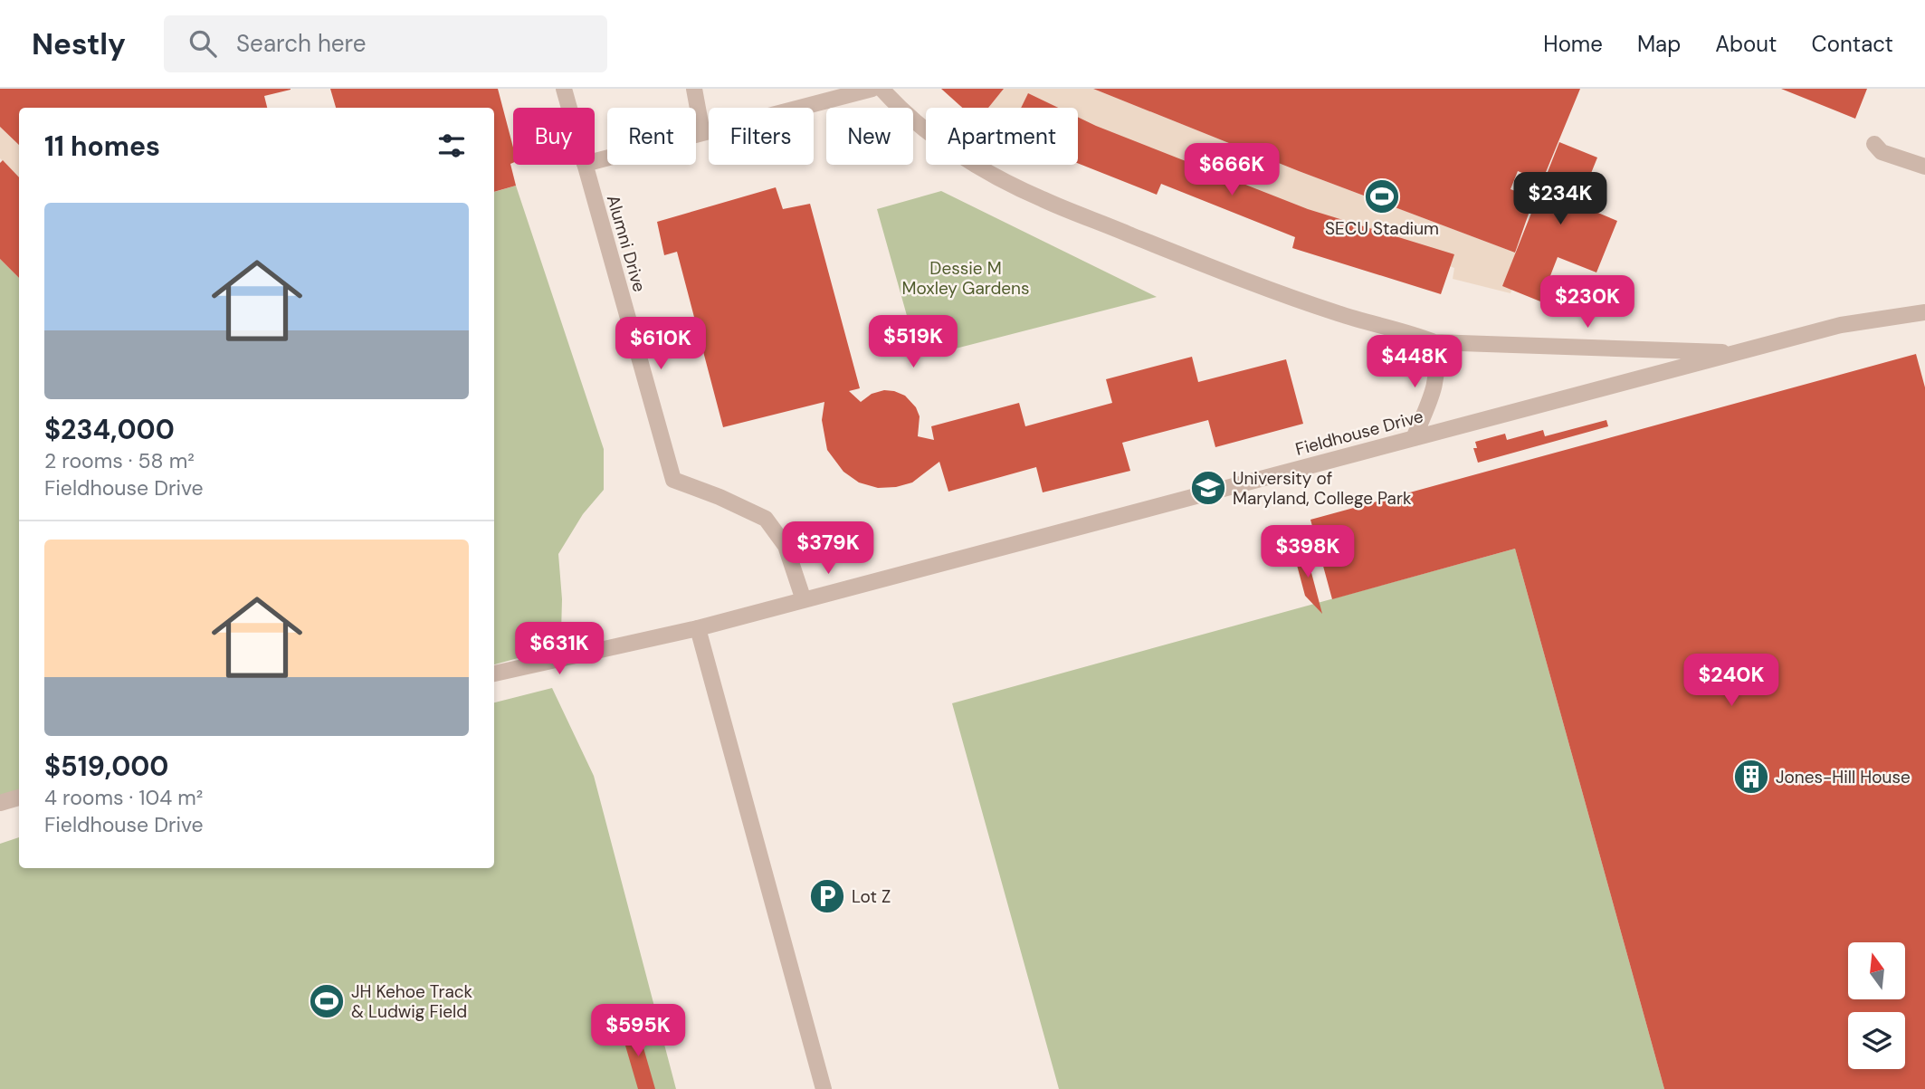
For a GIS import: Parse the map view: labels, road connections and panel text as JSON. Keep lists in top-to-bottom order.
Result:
{
  "streets": {
    "street": ["Alumni Drive", "Fieldhouse Drive"]
  },
  "crossings": [
    ["Alumni Drive", "Fieldhouse Drive"]
  ],
  "parks": ["Dessie M Moxley Gardens"],
  "places": {
    "sports": ["SECU Stadium", "JH Kehoe Track & Ludwig Field"],
    "school or university": ["University of Maryland, College Park"],
    "building": ["Jones-Hill House"],
    "parking": ["Lot Z"]
  },
  "north": "top",
  "page": {
    "header": "Nestly",
    "search": "Search here",
    "nav": [
      "Home",
      "Map",
      "About",
      "Contact"
    ],
    "chip": [
      "Buy",
      "Rent",
      "Filters",
      "New",
      "Apartment"
    ],
    "heading": "11 homes",
    "price": [
      "$666K",
      "$234K",
      "$230K",
      "$519K",
      "$610K",
      "$448K",
      "$379K",
      "$398K",
      "$631K",
      "$240K",
      "$595K"
    ],
    "list": [
      {
        "name": "$234,000",
        "note": "2 rooms · 58 m² · Fieldhouse Drive"
      },
      {
        "name": "$519,000",
        "note": "4 rooms · 104 m² · Fieldhouse Drive"
      }
    ]
  }
}
